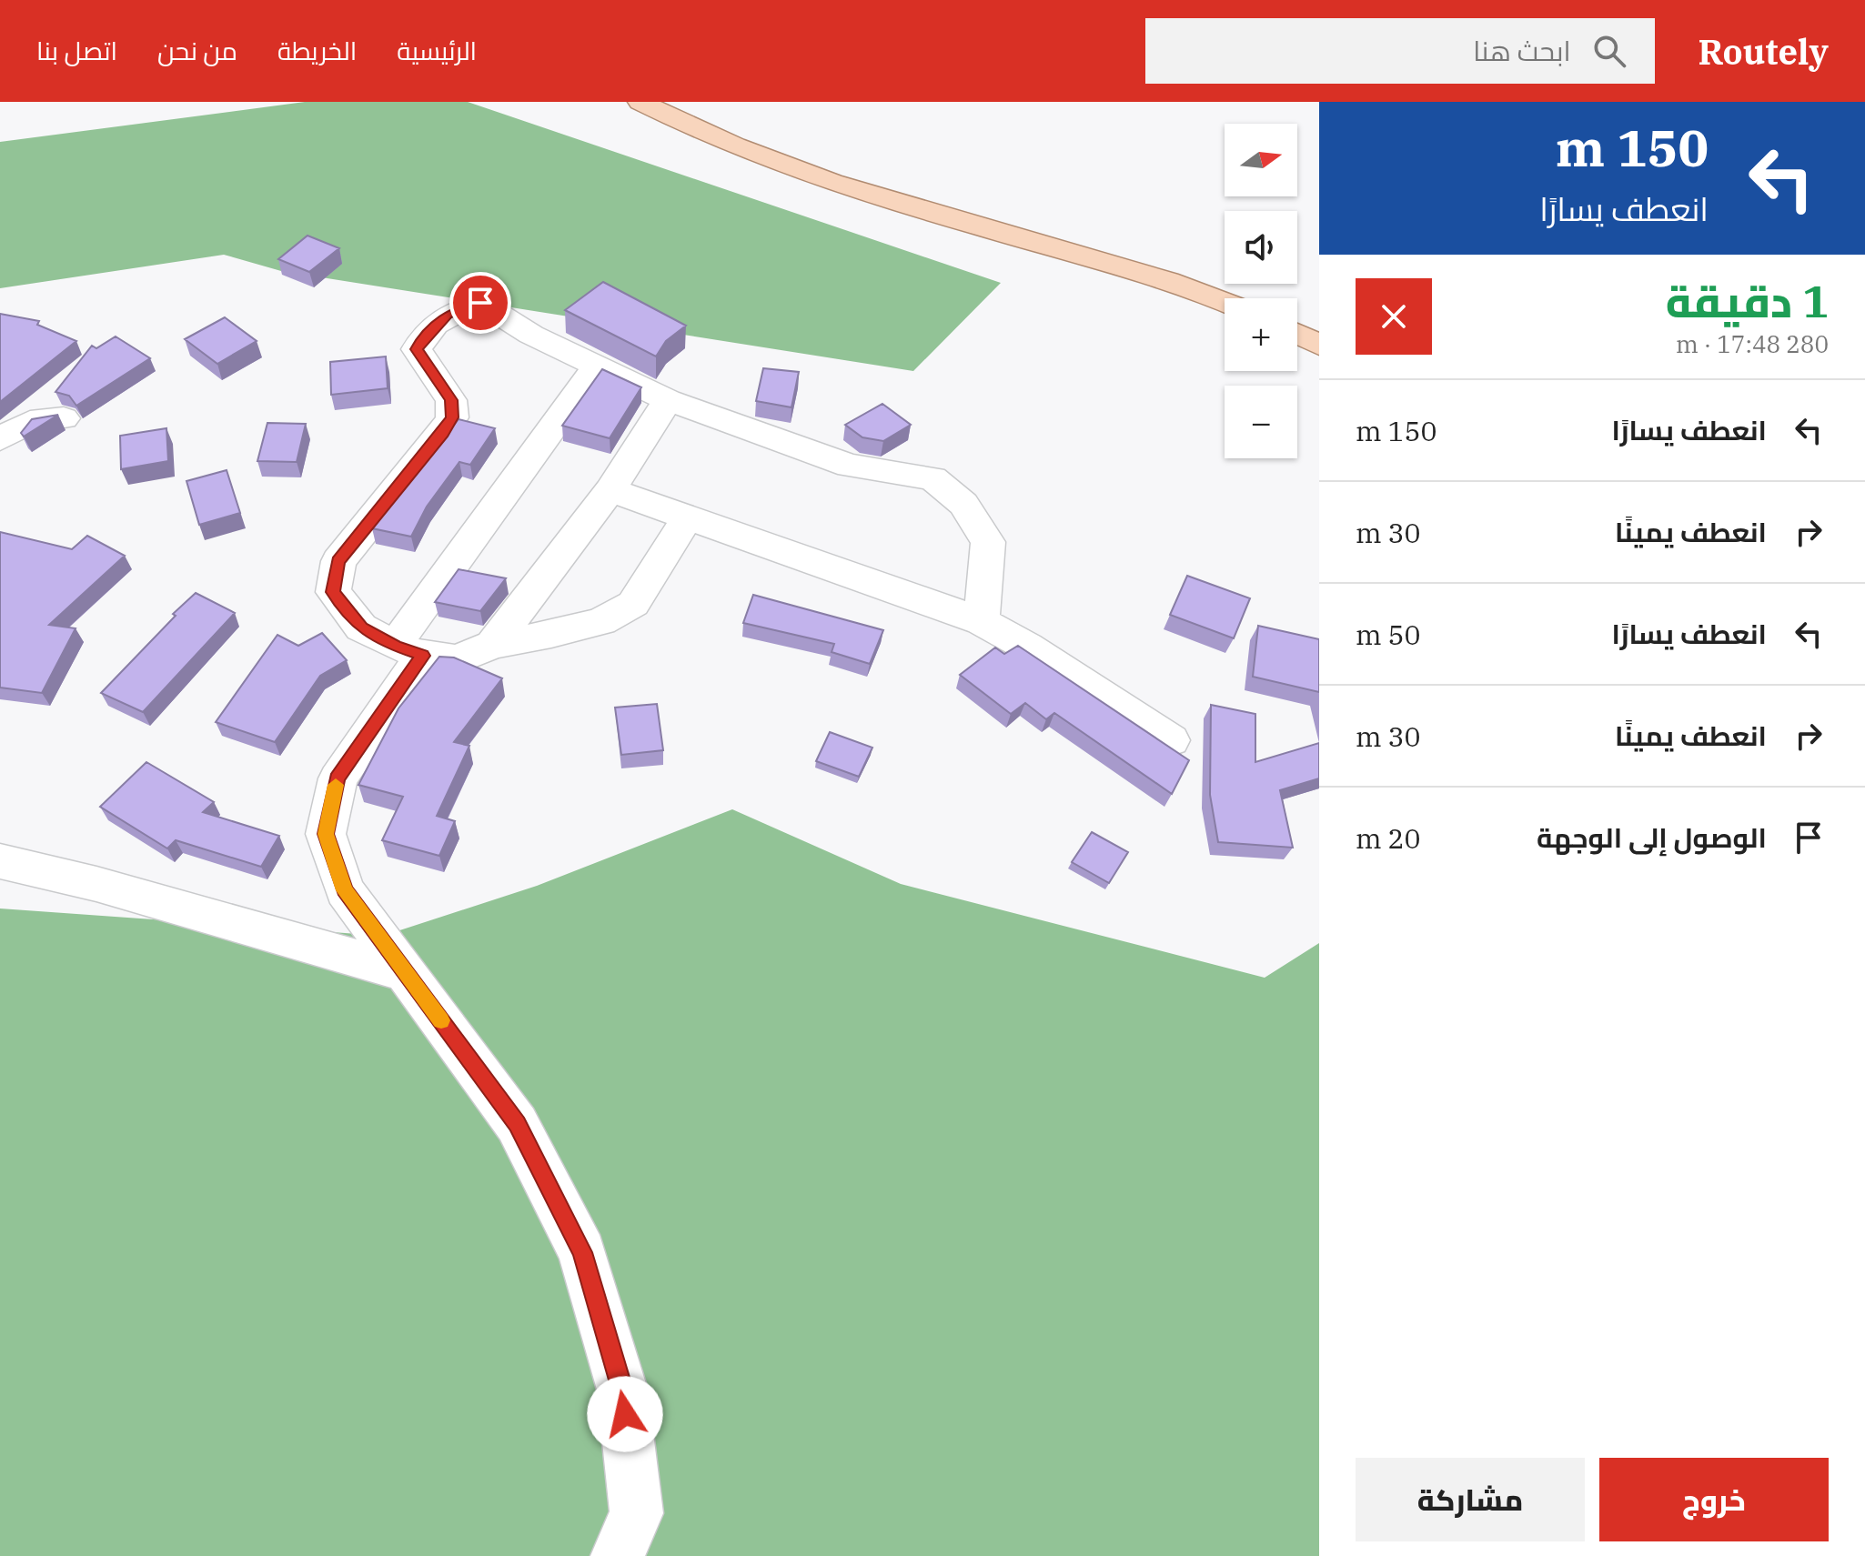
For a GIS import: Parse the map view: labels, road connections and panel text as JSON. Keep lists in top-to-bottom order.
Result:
{
  "north": "right",
  "page": {
    "header": "Routely",
    "search": "ابحث هنا",
    "nav": [
      "الرئيسية",
      "الخريطة",
      "من نحن",
      "اتصل بنا"
    ],
    "turn": ["150 m", "انعطف يسارًا"],
    "map_buttons": ["+", "−"],
    "heading": ["1 دقيقة", "280 m · 17:48"],
    "list": [
      {
        "name": "انعطف يسارًا",
        "value": "150 m"
      },
      {
        "name": "انعطف يمينًا",
        "value": "30 m"
      },
      {
        "name": "انعطف يسارًا",
        "value": "50 m"
      },
      {
        "name": "انعطف يمينًا",
        "value": "30 m"
      },
      {
        "name": "الوصول إلى الوجهة",
        "value": "20 m"
      }
    ],
    "buttons": ["خروج", "مشاركة"]
  }
}
